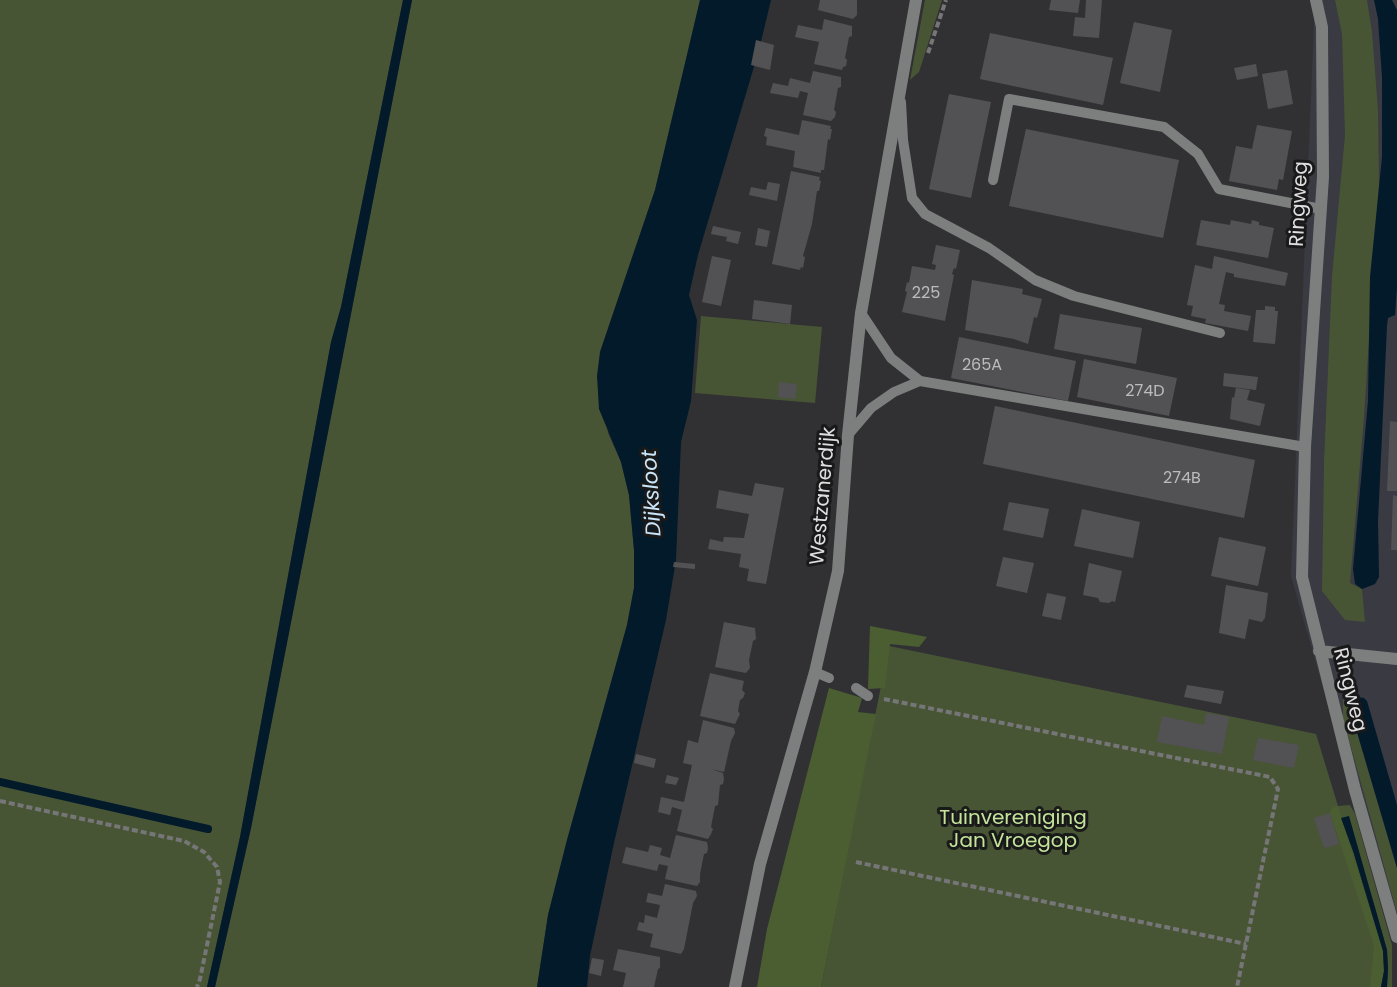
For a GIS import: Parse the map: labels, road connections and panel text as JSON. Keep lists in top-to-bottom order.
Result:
{
  "streets": {
    "street": ["Ringweg", "Westzanerdijk"]
  },
  "water": ["Dijksloot"],
  "parks": ["Tuinvereniging Jan Vroegop"],
  "house_numbers": [
    "225",
    "265A",
    "274D",
    "274B"
  ]
}
